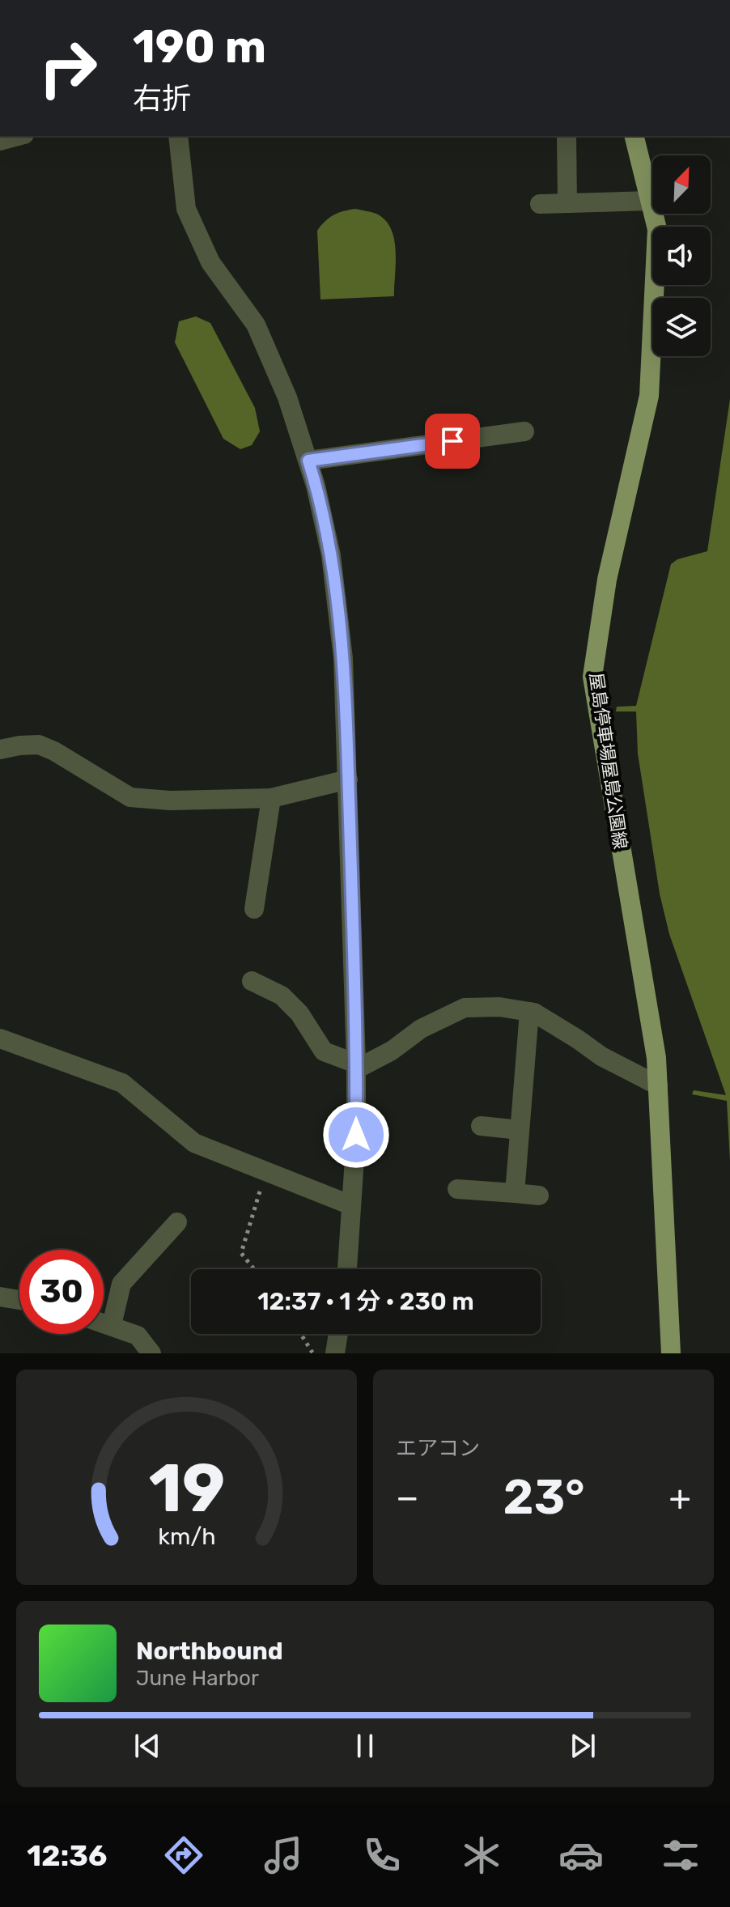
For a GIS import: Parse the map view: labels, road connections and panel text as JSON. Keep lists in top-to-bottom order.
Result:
{
  "streets": {
    "main road": ["屋島停車場屋島公園線"]
  },
  "north": "top right",
  "page": {
    "turn": ["190 m", "右折"],
    "limit": "30",
    "trip": "12:37 · 1 分 · 230 m",
    "tile": "エアコン",
    "heat": ["−", "23°", "+"],
    "song": ["Northbound", "June Harbor"],
    "tabs": "12:36",
    "gauge": ["19", "km/h"]
  }
}
